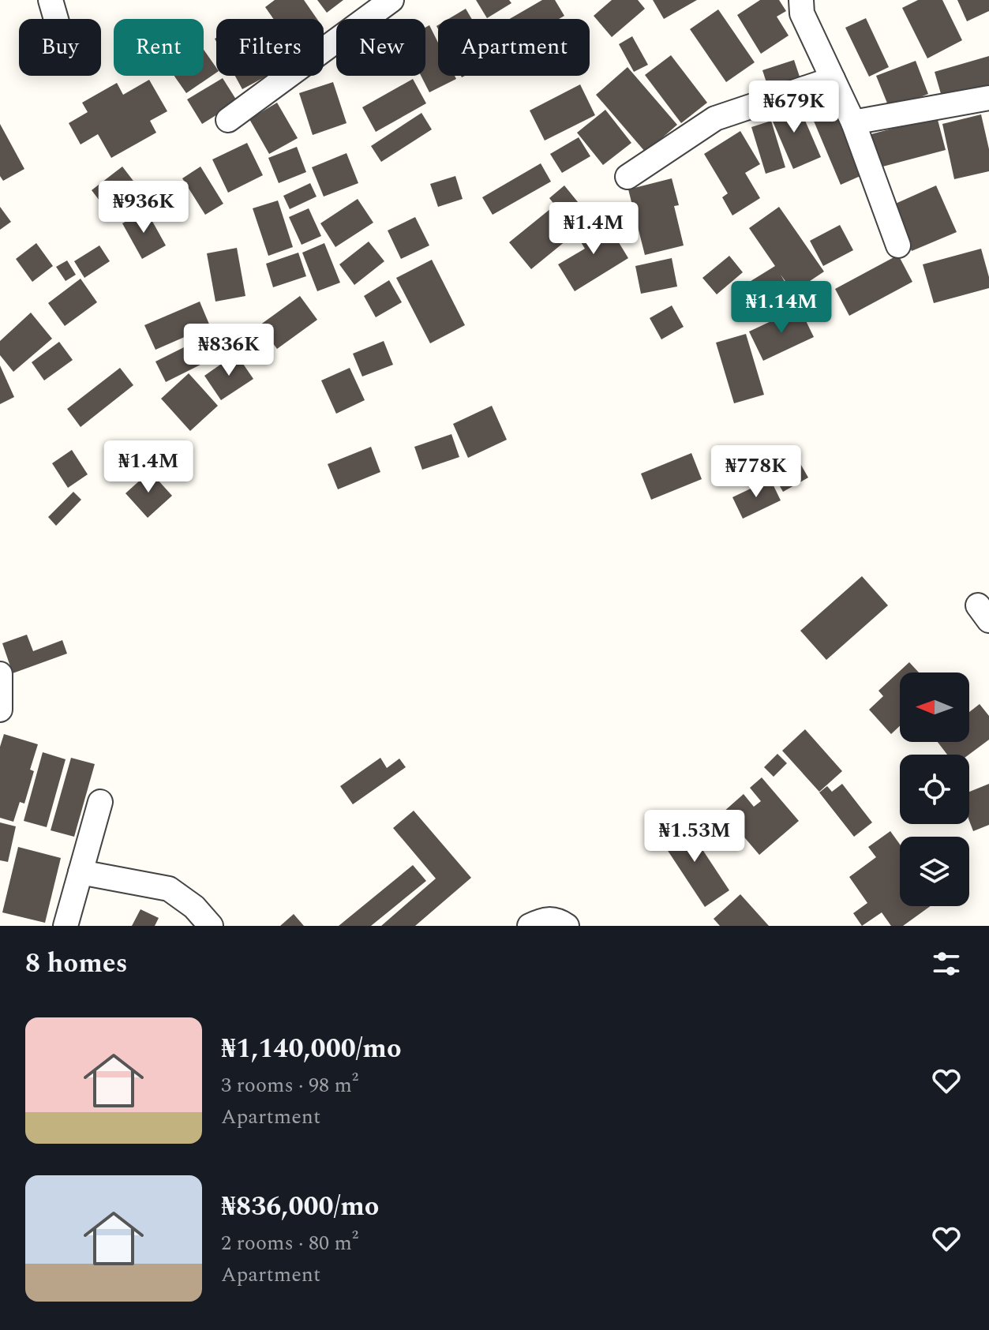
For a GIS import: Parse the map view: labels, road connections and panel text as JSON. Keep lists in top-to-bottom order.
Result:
{
  "north": "left",
  "page": {
    "chip": [
      "Buy",
      "Rent",
      "Filters",
      "New",
      "Apartment"
    ],
    "price": [
      "₦679K",
      "₦936K",
      "₦1.4M",
      "₦1.14M",
      "₦836K",
      "₦1.4M",
      "₦778K",
      "₦1.53M"
    ],
    "heading": "8 homes",
    "list": [
      {
        "name": "₦1,140,000/mo",
        "note": "3 rooms · 98 m² · Apartment"
      },
      {
        "name": "₦836,000/mo",
        "note": "2 rooms · 80 m² · Apartment"
      }
    ]
  }
}
